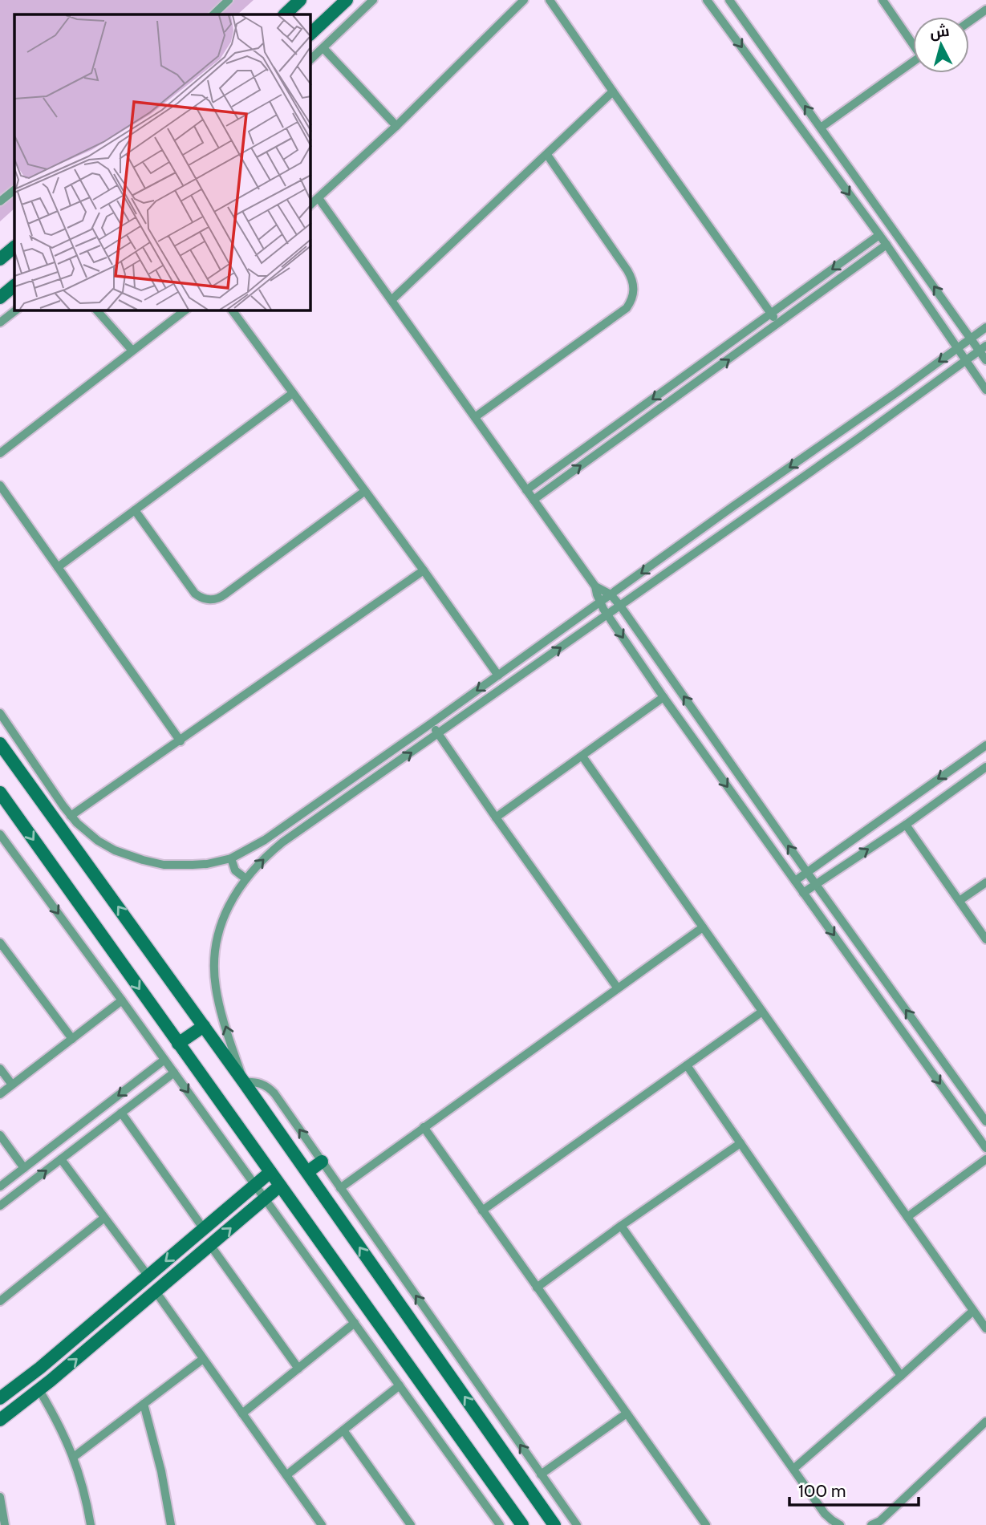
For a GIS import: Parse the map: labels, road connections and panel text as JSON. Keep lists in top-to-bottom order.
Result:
{
  "scale_bar": "100 m",
  "north": "top"
}
